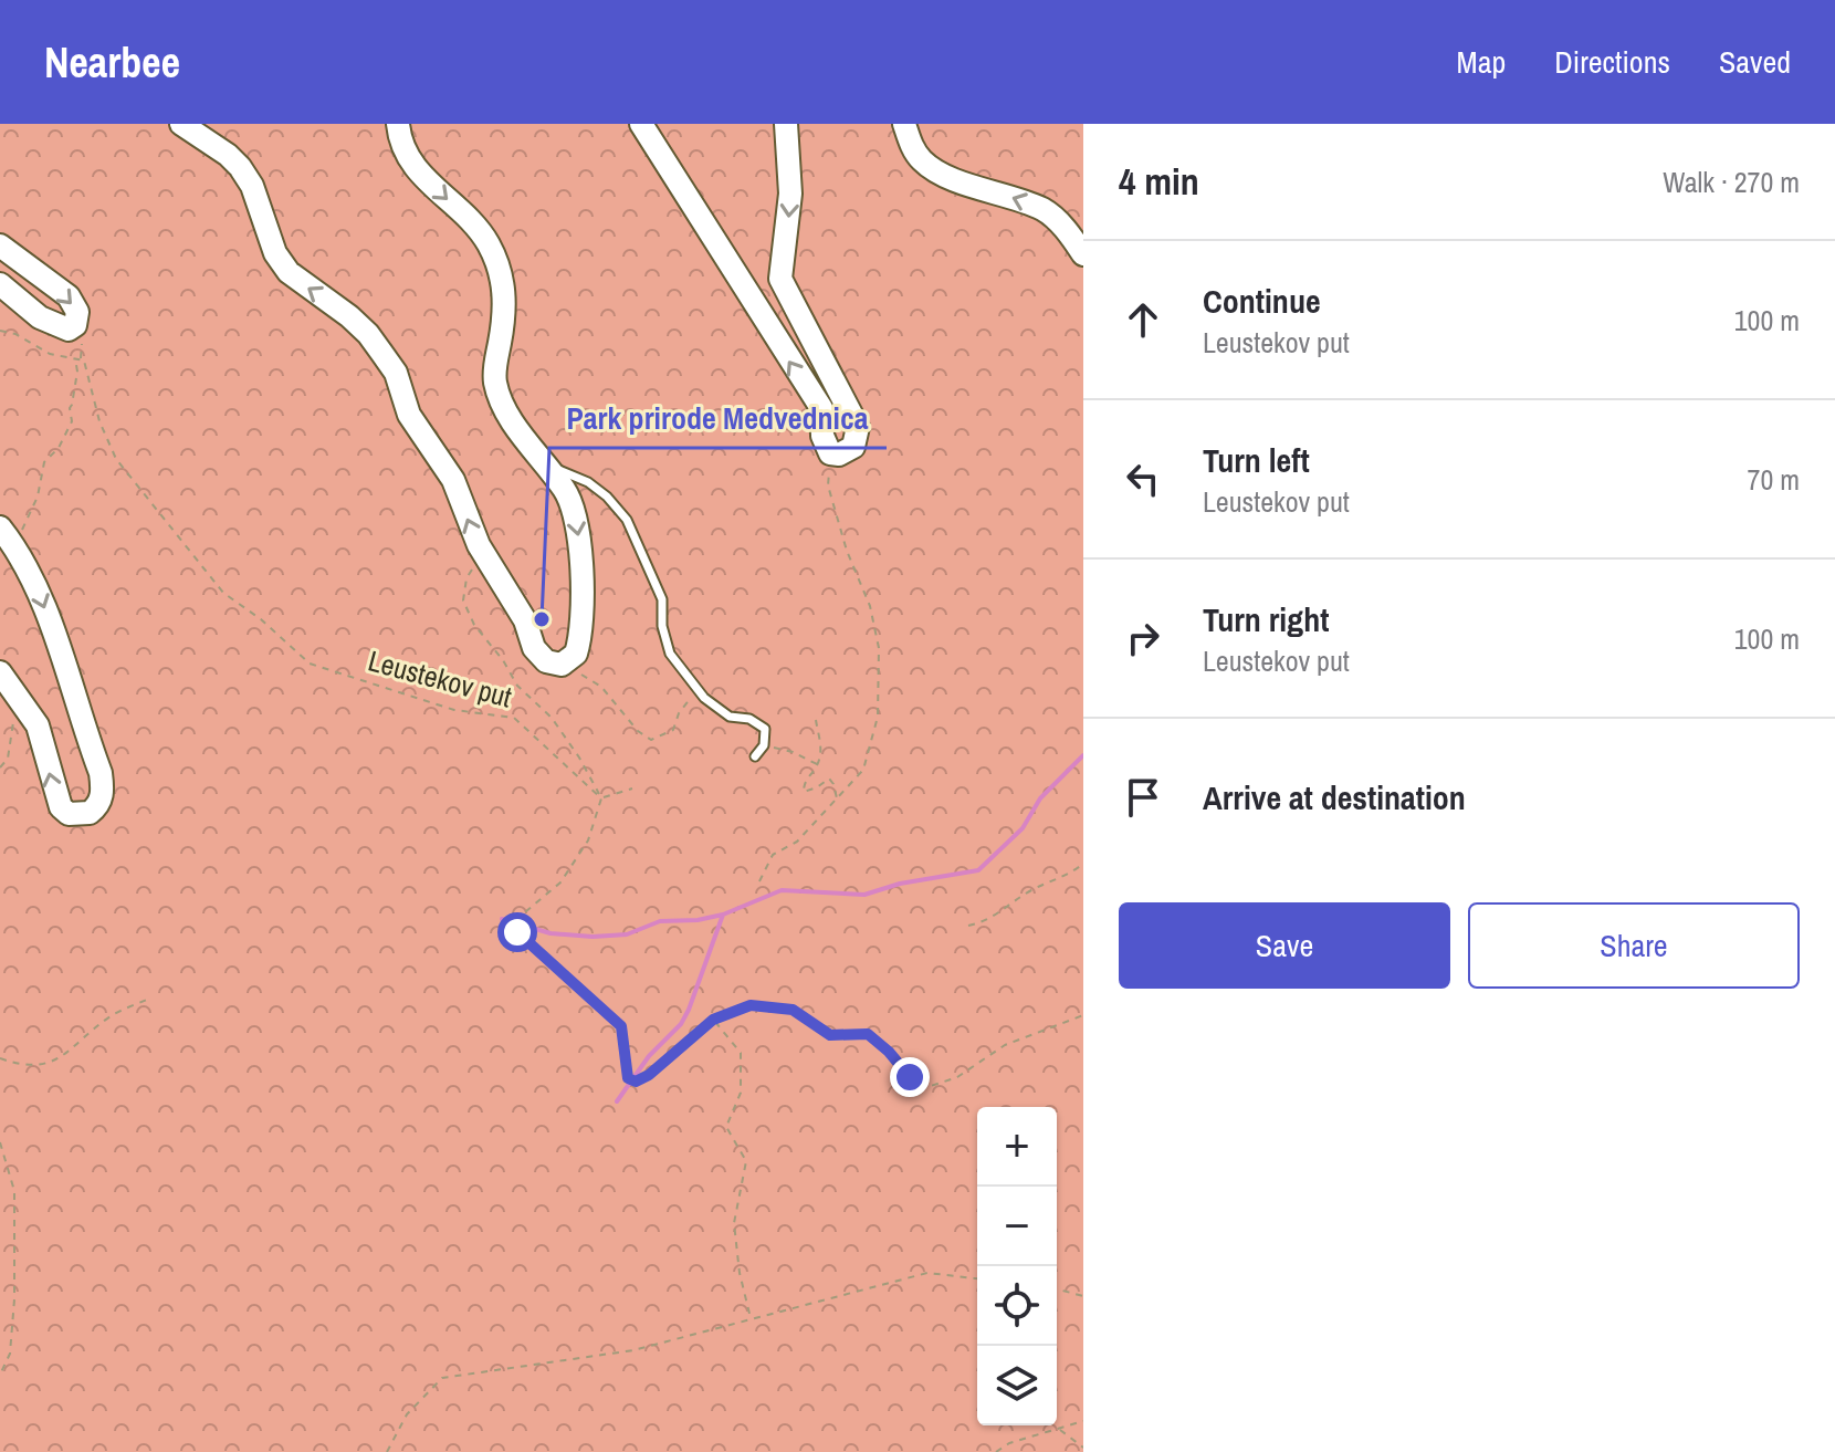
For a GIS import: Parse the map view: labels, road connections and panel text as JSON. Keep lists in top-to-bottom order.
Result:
{
  "streets": {
    "path": ["Leustekov put"]
  },
  "places": ["Park prirode Medvednica"],
  "page": {
    "header": "Nearbee",
    "nav": ["Map", "Directions", "Saved"],
    "heading": ["4 min", "Walk · 270 m"],
    "list": [
      ["Continue", "Leustekov put", "100 m"],
      ["Turn left", "Leustekov put", "70 m"],
      ["Turn right", "Leustekov put", "100 m"],
      "Arrive at destination"
    ],
    "buttons": ["Save", "Share"],
    "map_buttons": ["+", "−"]
  }
}
